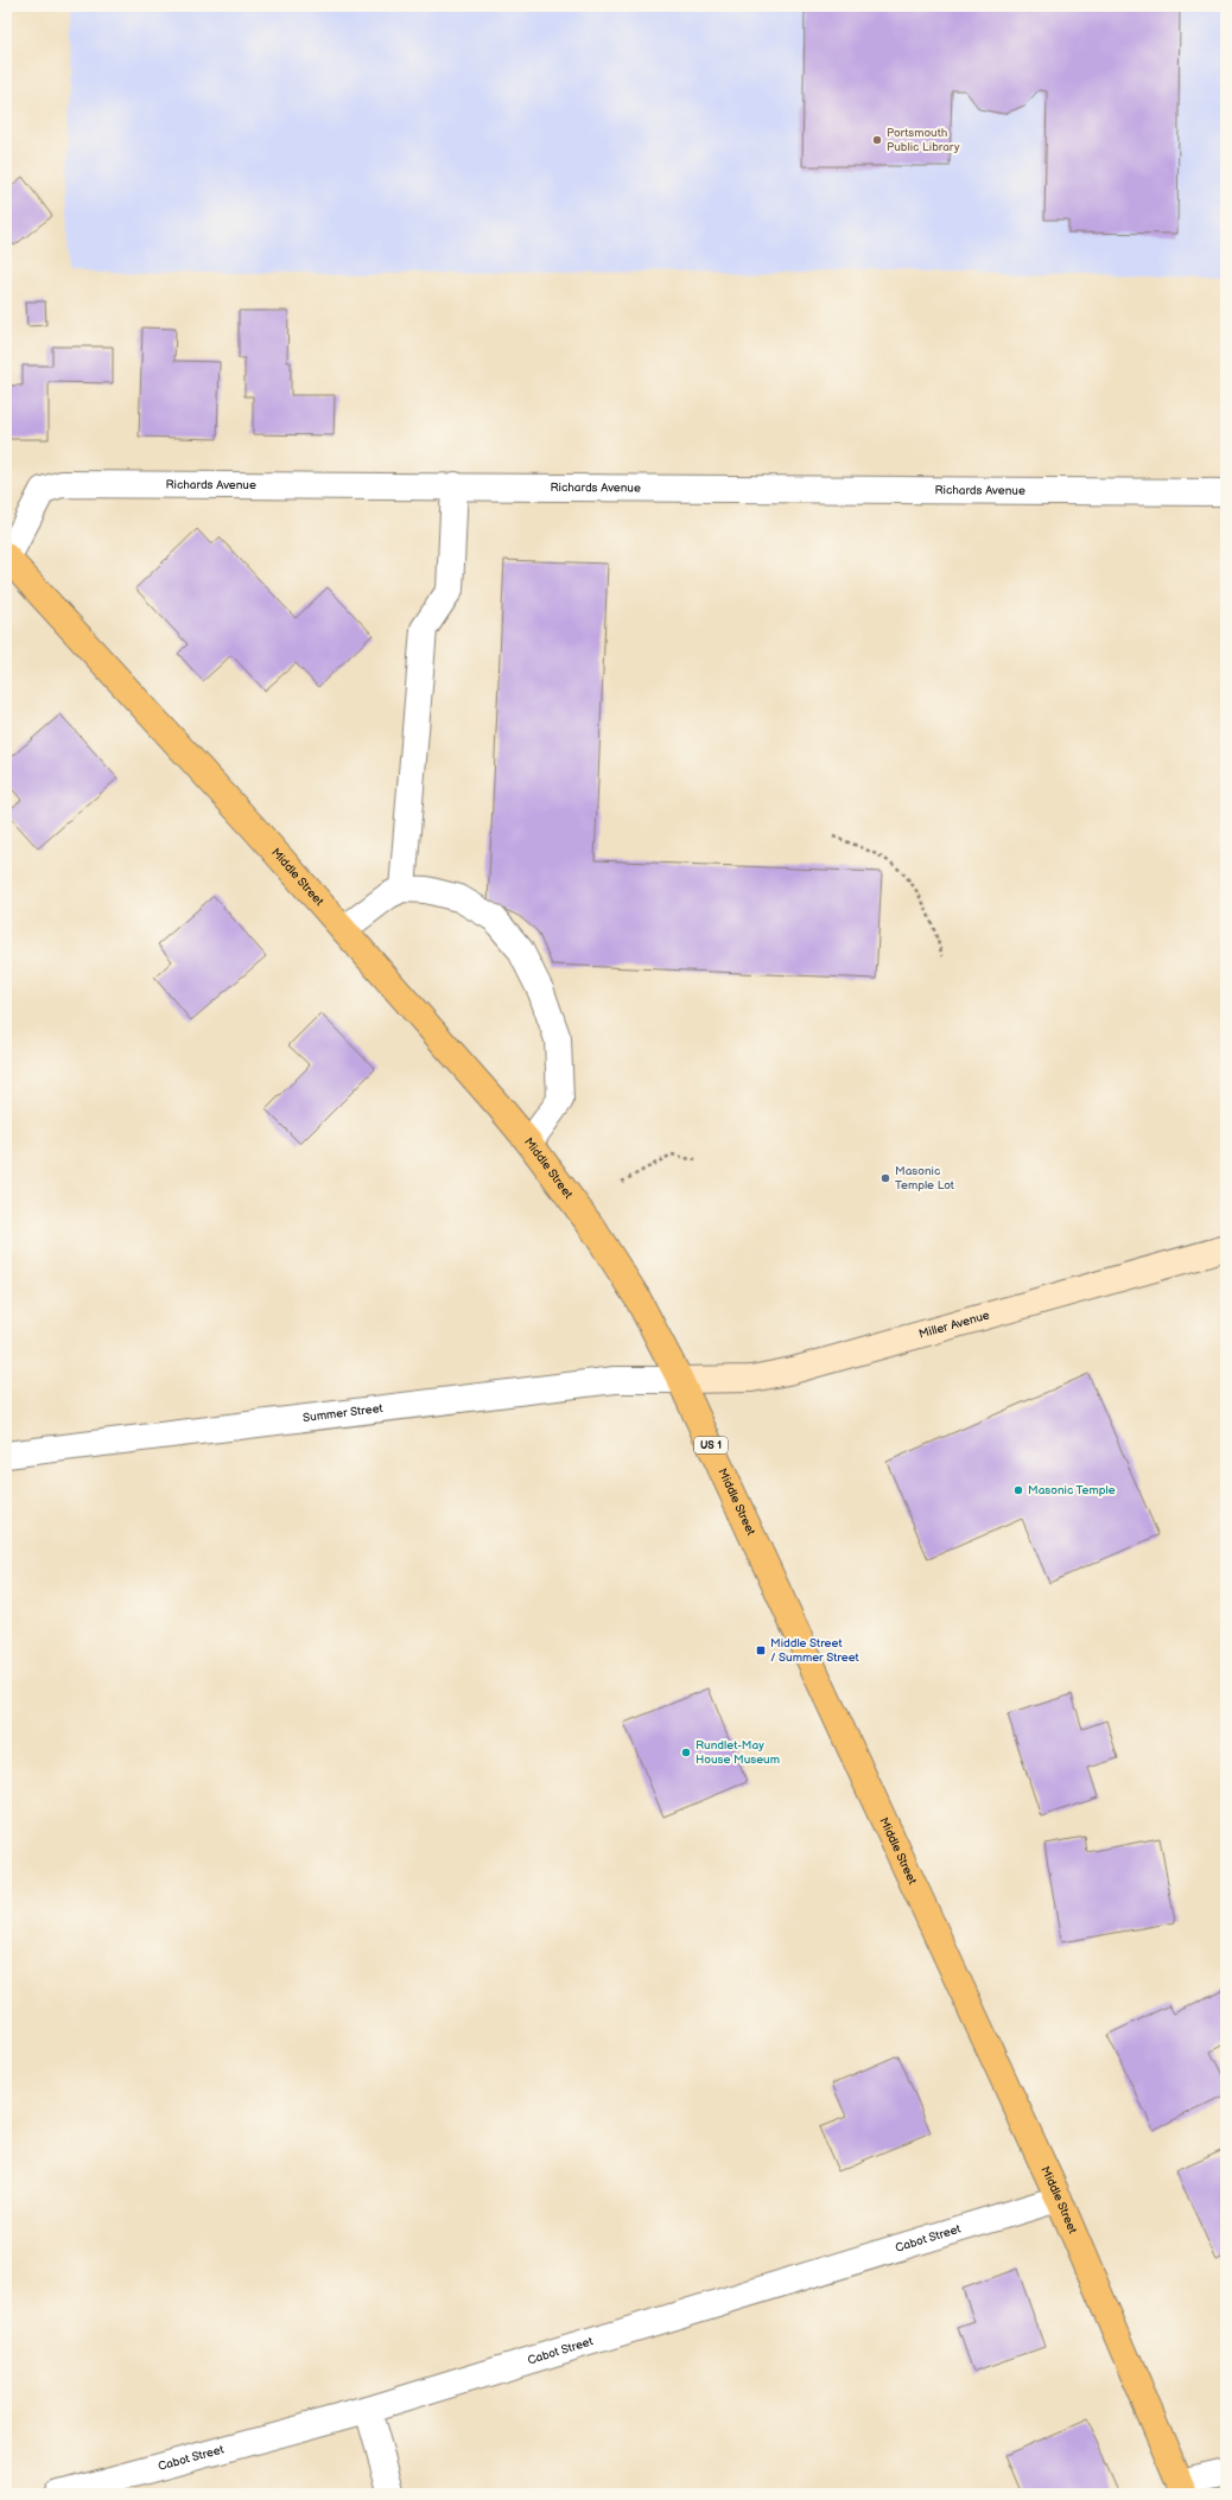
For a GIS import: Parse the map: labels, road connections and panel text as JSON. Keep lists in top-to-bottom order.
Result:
{
  "streets": {
    "main road": ["Middle Street", "Miller Avenue", "US 1"],
    "street": ["Richards Avenue", "Summer Street", "Cabot Street"]
  },
  "crossings": [
    ["Richards Avenue", "Middle Street"],
    ["Middle Street", "Miller Avenue"],
    ["Middle Street", "Summer Street"],
    ["Middle Street", "Cabot Street"],
    ["Miller Avenue", "Summer Street"]
  ],
  "places": {
    "other": [
      "Portsmouth Public Library",
      "Masonic Temple Lot",
      "Masonic Temple",
      "Rundlet-May House Museum"
    ],
    "transit": ["Middle Street / Summer Street"]
  }
}
